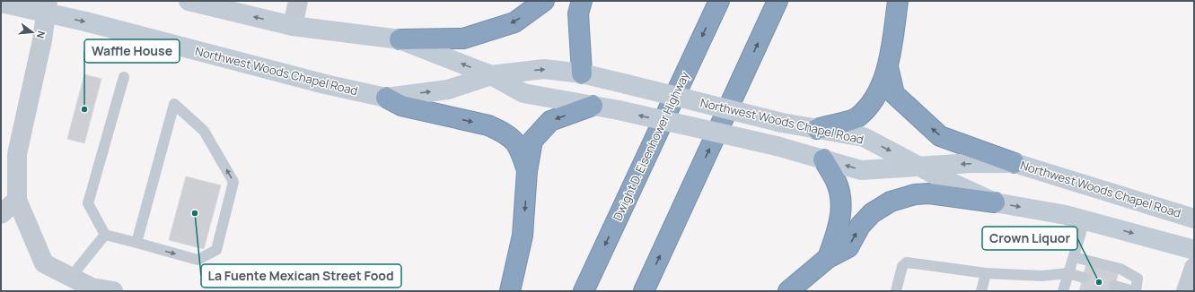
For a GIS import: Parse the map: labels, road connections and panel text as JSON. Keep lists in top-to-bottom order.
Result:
{
  "streets": {
    "highway": ["Dwight D. Eisenhower Highway"],
    "main road": ["Northwest Woods Chapel Road"]
  },
  "places": ["Waffle House", "La Fuente Mexican Street Food", "Crown Liquor"],
  "north": "right"
}
